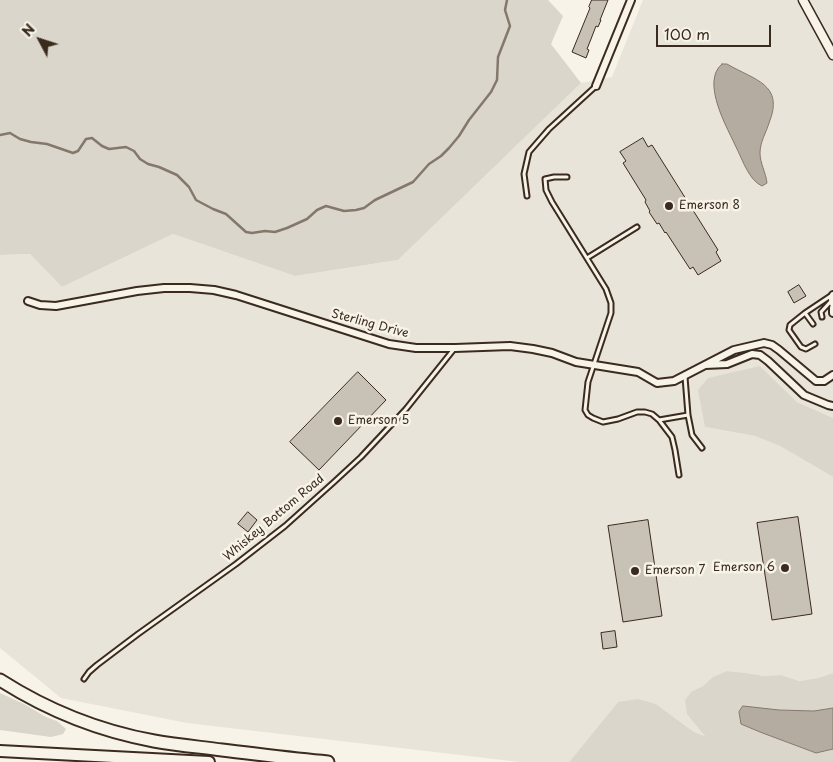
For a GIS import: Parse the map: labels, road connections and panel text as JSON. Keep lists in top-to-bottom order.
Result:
{
  "streets": {
    "street": ["Sterling Drive"],
    "lane": ["Whiskey Bottom Road"]
  },
  "crossings": [
    ["Sterling Drive", "Whiskey Bottom Road"]
  ],
  "places": [
    "Emerson 8",
    "Emerson 5",
    "Emerson 6",
    "Emerson 7"
  ],
  "scale_bar": "100 m",
  "north": "top left"
}
